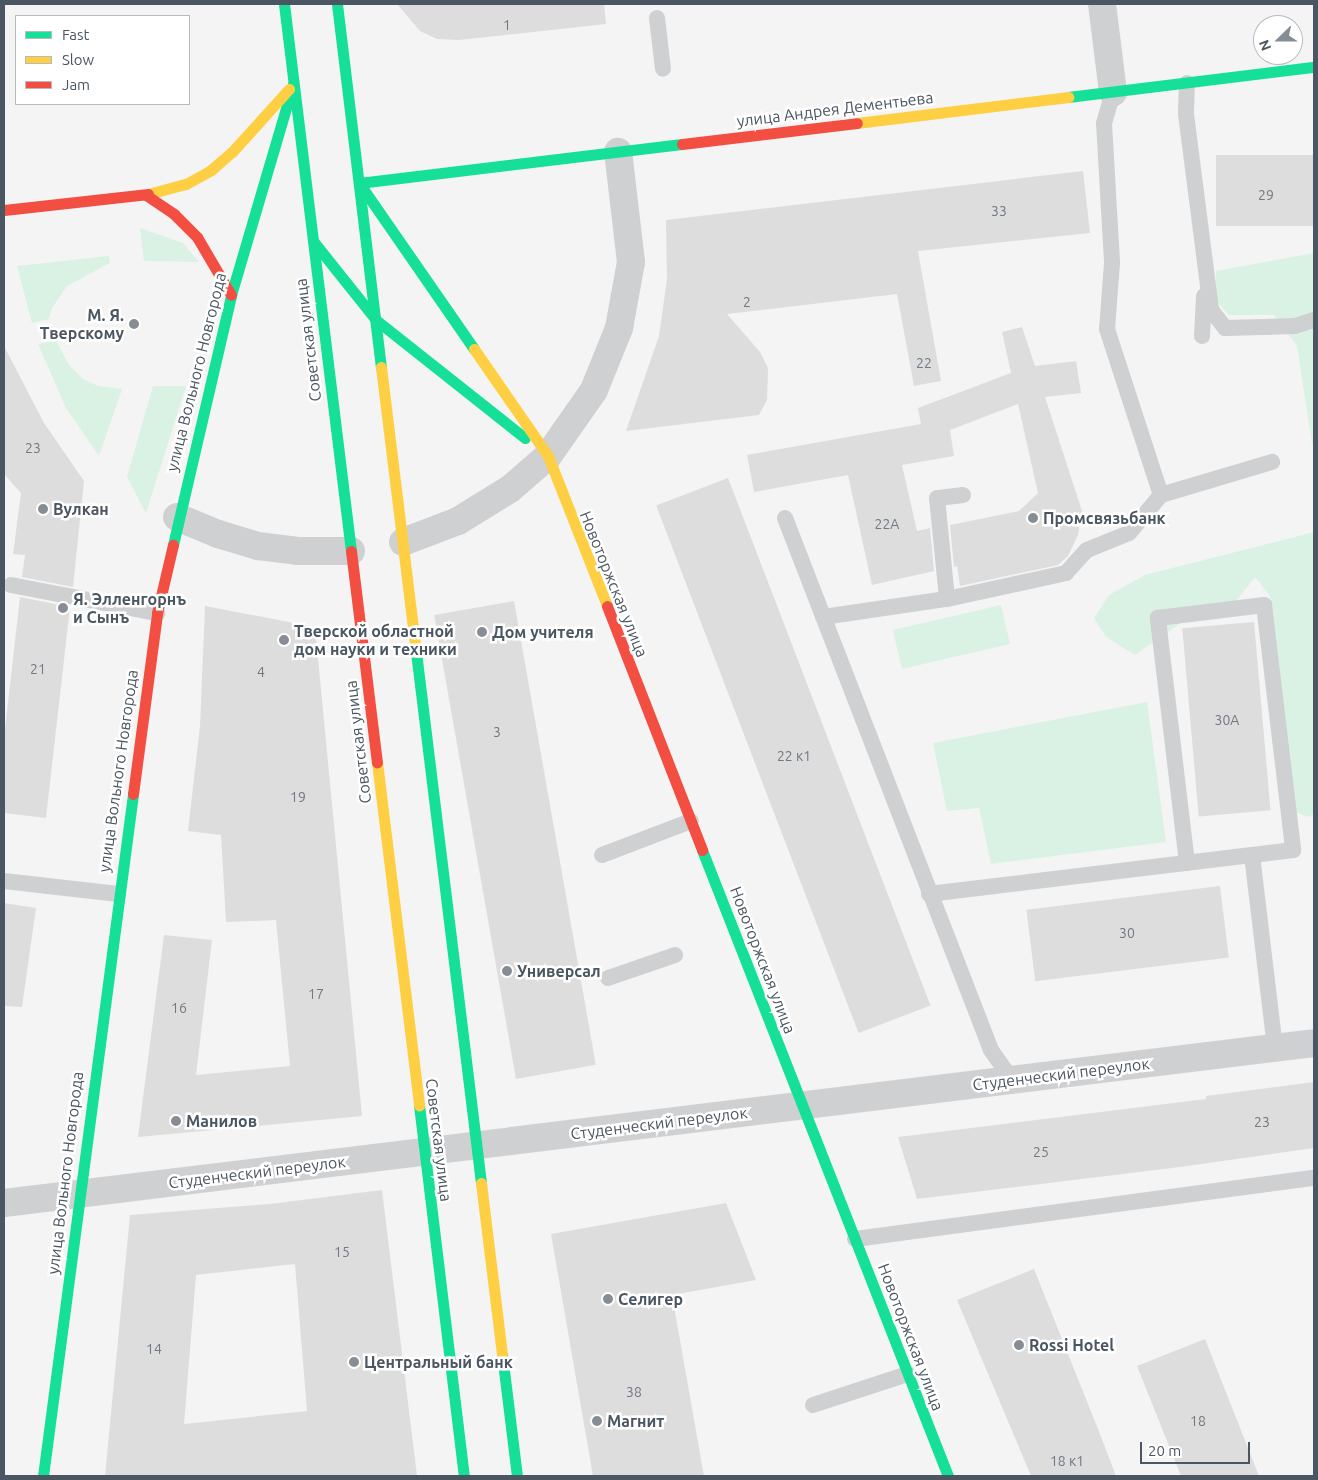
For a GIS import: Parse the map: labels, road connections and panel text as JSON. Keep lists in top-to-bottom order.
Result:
{
  "streets": {
    "main road": [
      "улица Андрея Дементьева",
      "Советская улица",
      "улица Вольного Новгорода",
      "Новоторжская улица"
    ],
    "street": ["Студенческий переулок"]
  },
  "crossings": [
    ["улица Андрея Дементьева", "Новоторжская улица"],
    ["Советская улица", "улица Вольного Новгорода"],
    ["Советская улица", "Студенческий переулок"],
    ["улица Вольного Новгорода", "Студенческий переулок"],
    ["Новоторжская улица", "Студенческий переулок"]
  ],
  "places": [
    "М. Я. Тверскому",
    "Вулкан",
    "Промсвязьбанк",
    "Я. Элленгорнъ и Сынъ",
    "Дом учителя",
    "Тверской областной дом науки и техники",
    "Универсал",
    "Манилов",
    "Селигер",
    "Rossi Hotel",
    "Центральный банк",
    "Магнит"
  ],
  "house_numbers": [
    "1",
    "29",
    "33",
    "2",
    "22",
    "23",
    "22А",
    "21",
    "4",
    "30А",
    "3",
    "22 к1",
    "19",
    "30",
    "17",
    "16",
    "23",
    "25",
    "15",
    "14",
    "38",
    "18",
    "18 к1"
  ],
  "legend": ["Fast", "Slow", "Jam"],
  "scale_bar": "20 m",
  "north": "left"
}
